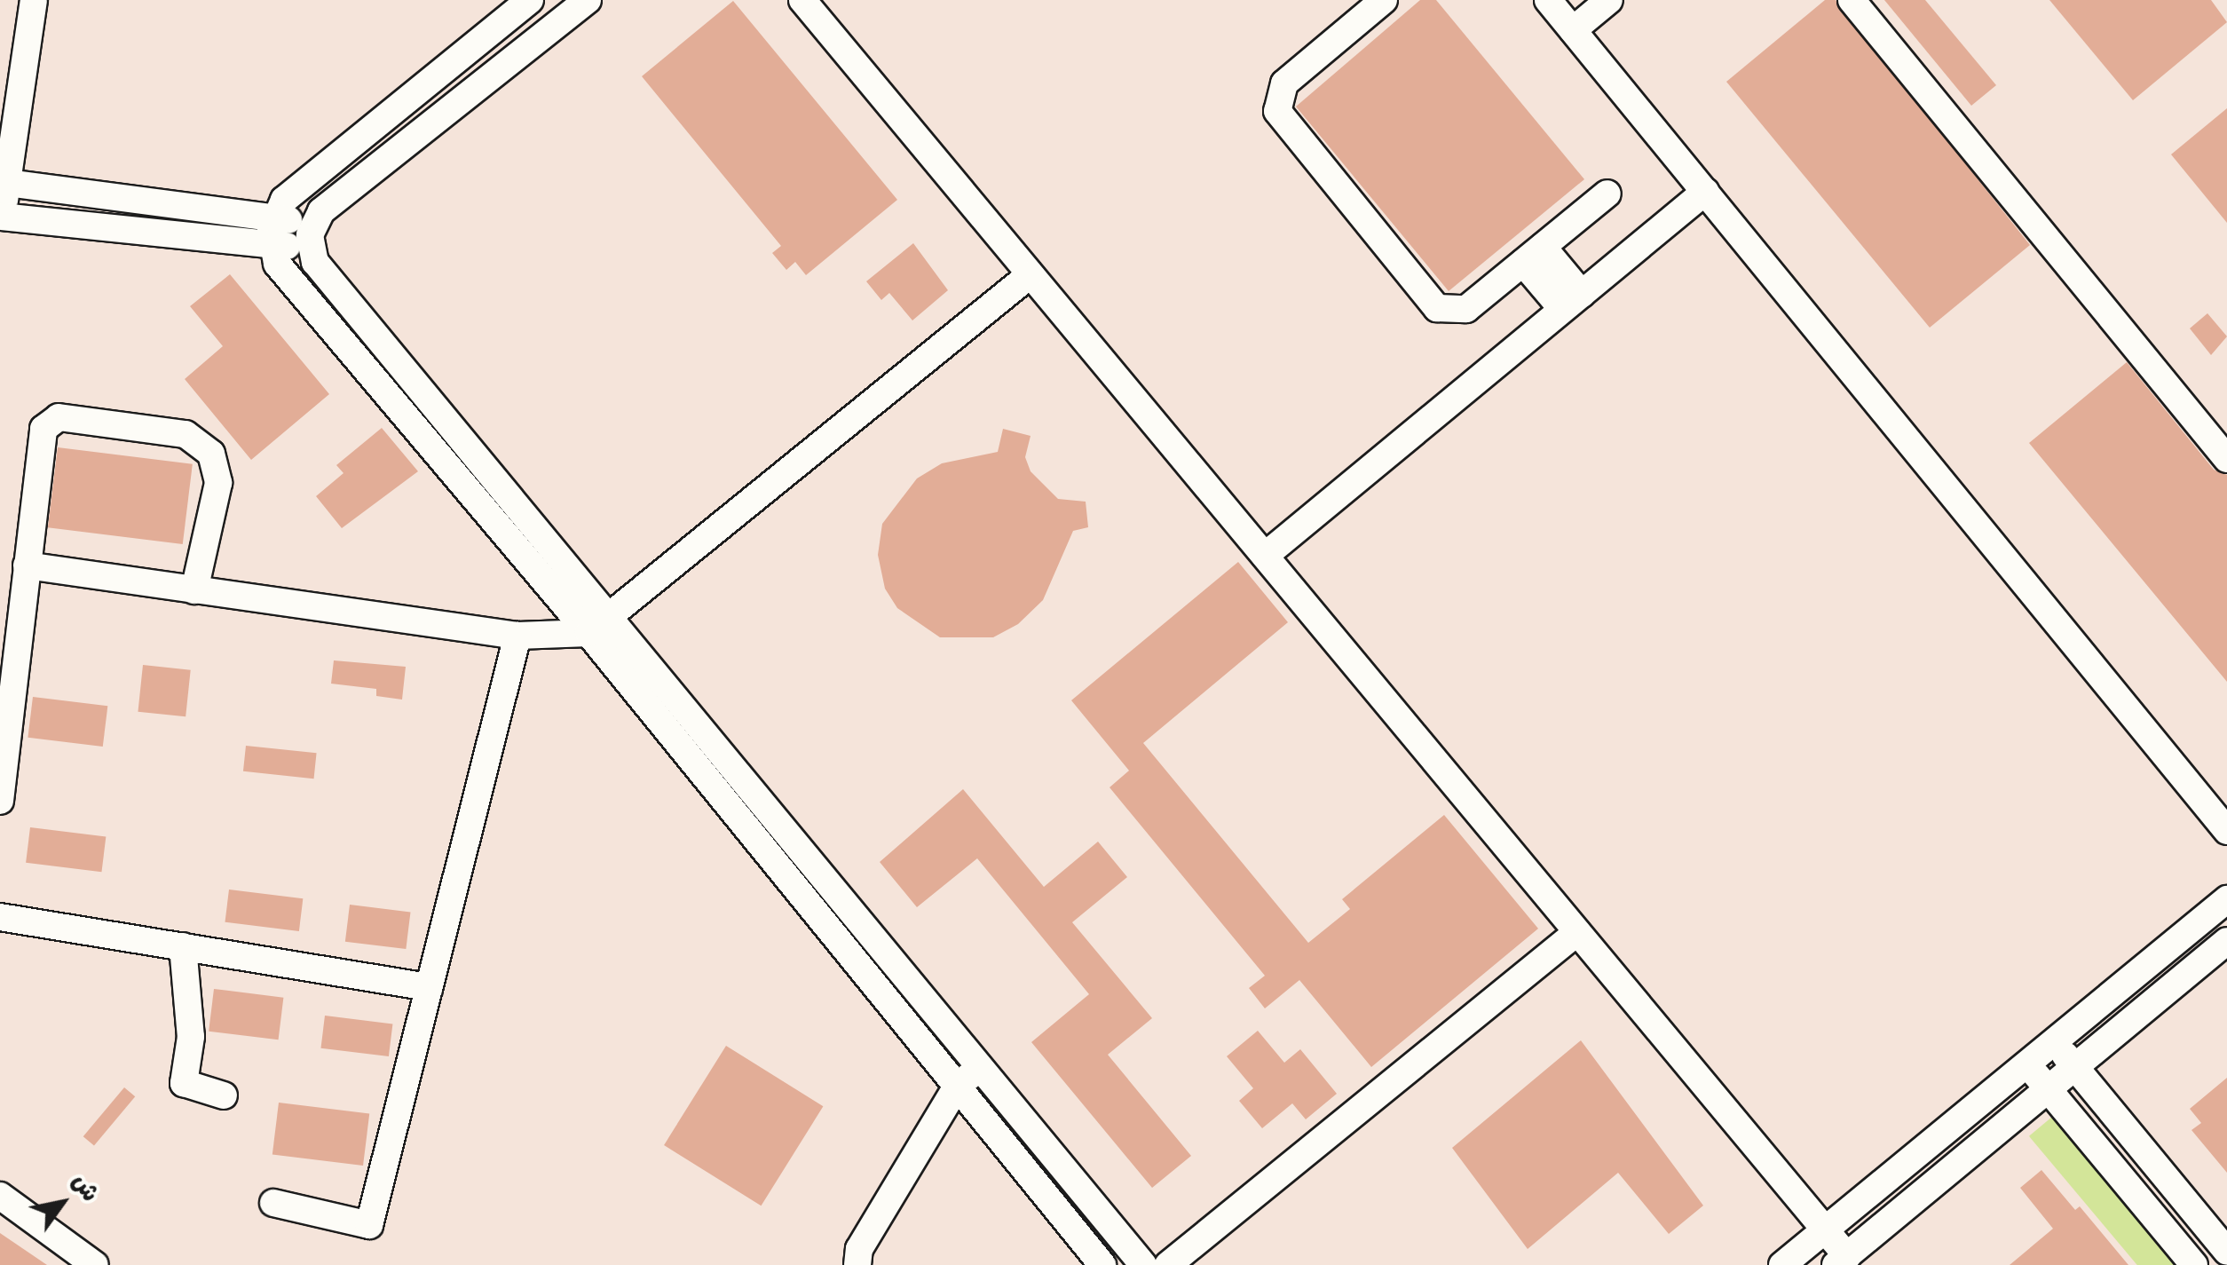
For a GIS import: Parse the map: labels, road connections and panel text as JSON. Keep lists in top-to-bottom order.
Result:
{
  "north": "top right"
}
